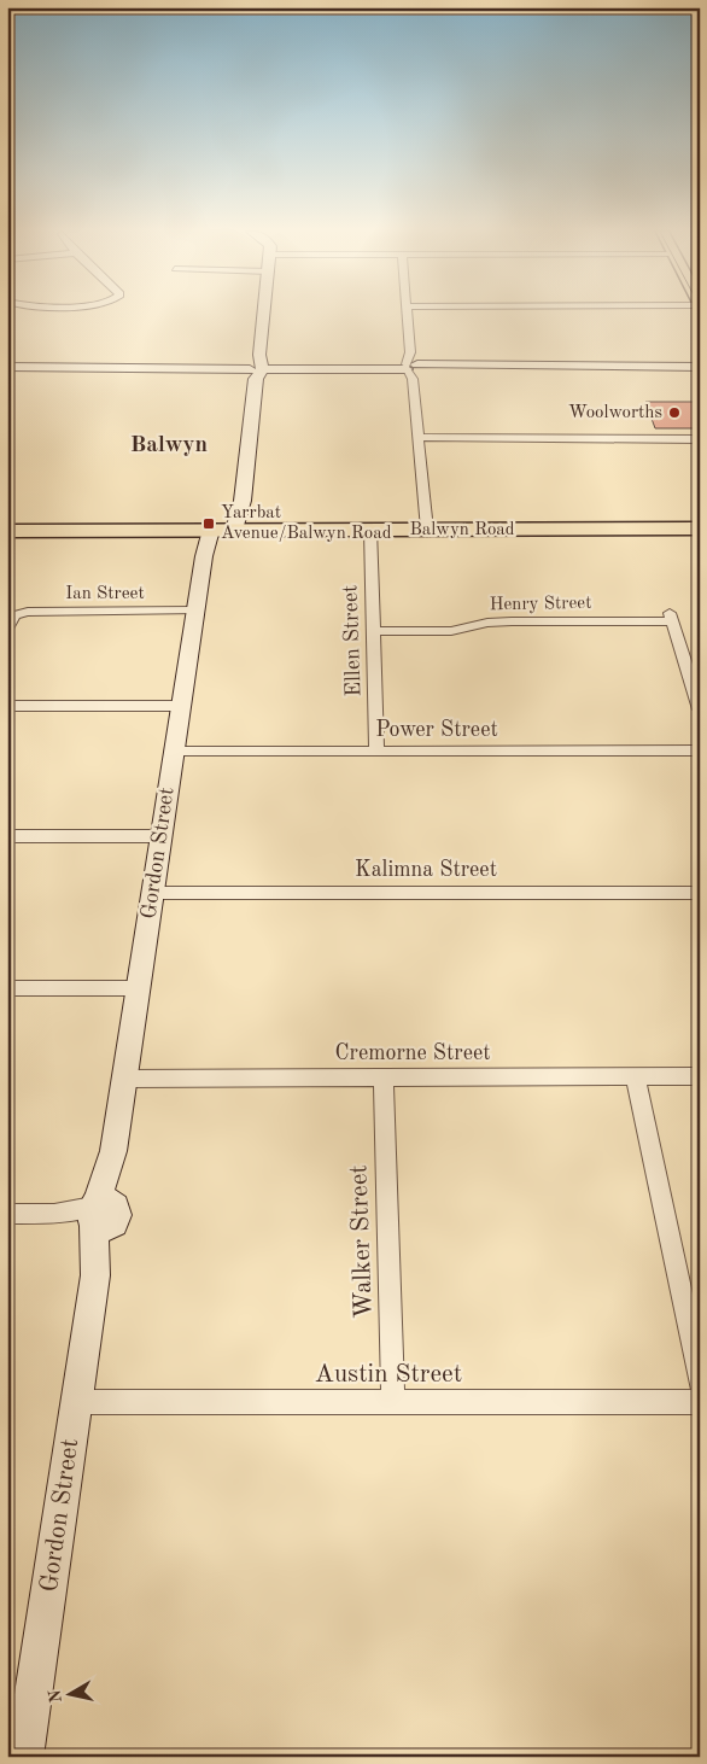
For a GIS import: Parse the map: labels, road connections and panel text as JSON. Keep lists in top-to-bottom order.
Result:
{
  "streets": {
    "main road": ["Balwyn Road"],
    "street": [
      "Ian Street",
      "Henry Street",
      "Ellen Street",
      "Power Street",
      "Gordon Street",
      "Kalimna Street",
      "Cremorne Street",
      "Walker Street",
      "Austin Street"
    ]
  },
  "crossings": [
    ["Balwyn Road", "Ellen Street"],
    ["Balwyn Road", "Gordon Street"],
    ["Ian Street", "Gordon Street"],
    ["Henry Street", "Ellen Street"],
    ["Ellen Street", "Power Street"],
    ["Power Street", "Gordon Street"],
    ["Gordon Street", "Kalimna Street"],
    ["Gordon Street", "Cremorne Street"],
    ["Gordon Street", "Austin Street"],
    ["Cremorne Street", "Walker Street"],
    ["Walker Street", "Austin Street"]
  ],
  "districts": ["Balwyn"],
  "places": {
    "other": ["Woolworths"],
    "transit": ["Yarrbat Avenue/Balwyn Road"]
  },
  "north": "left"
}
